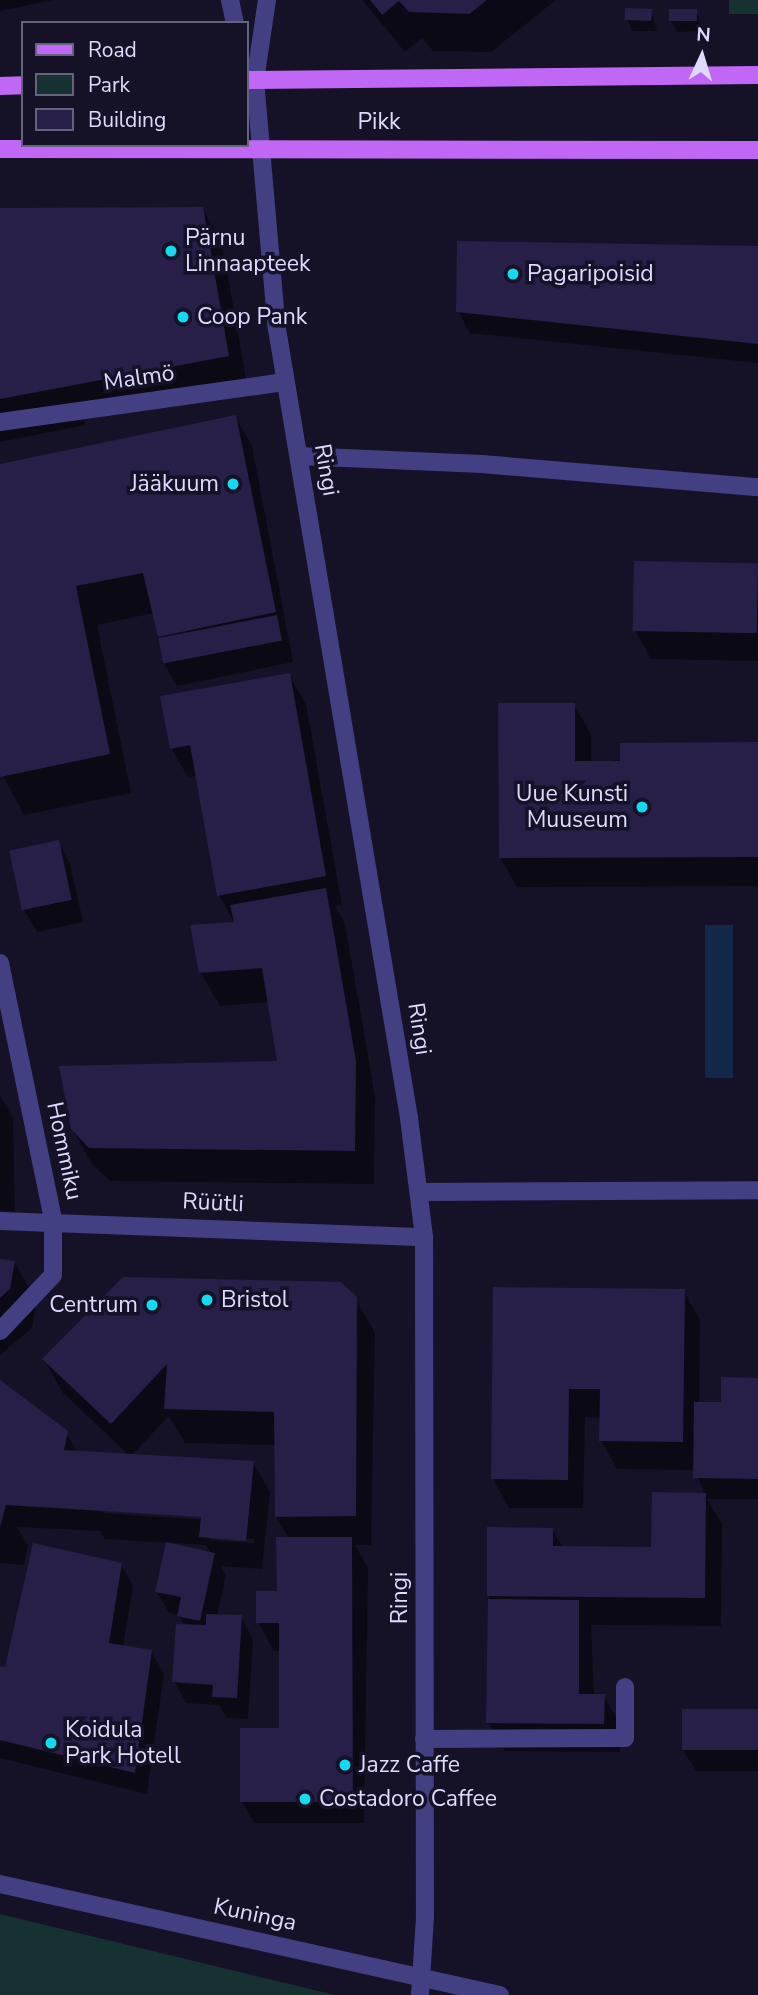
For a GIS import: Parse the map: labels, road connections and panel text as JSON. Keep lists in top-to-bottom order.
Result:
{
  "streets": {
    "main road": ["Pikk"],
    "street": [
      "Malmö",
      "Ringi",
      "Hommiku",
      "Rüütli",
      "Kuninga"
    ]
  },
  "crossings": [
    ["Pikk", "Ringi"],
    ["Malmö", "Ringi"],
    ["Ringi", "Rüütli"],
    ["Ringi", "Kuninga"],
    ["Hommiku", "Rüütli"]
  ],
  "places": [
    "Pärnu Linnaapteek",
    "Pagaripoisid",
    "Coop Pank",
    "Jääkuum",
    "Uue Kunsti Muuseum",
    "Bristol",
    "Centrum",
    "Koidula Park Hotell",
    "Jazz Caffe",
    "Costadoro Caffee"
  ],
  "legend": ["Road", "Park", "Building"],
  "north": "top"
}
